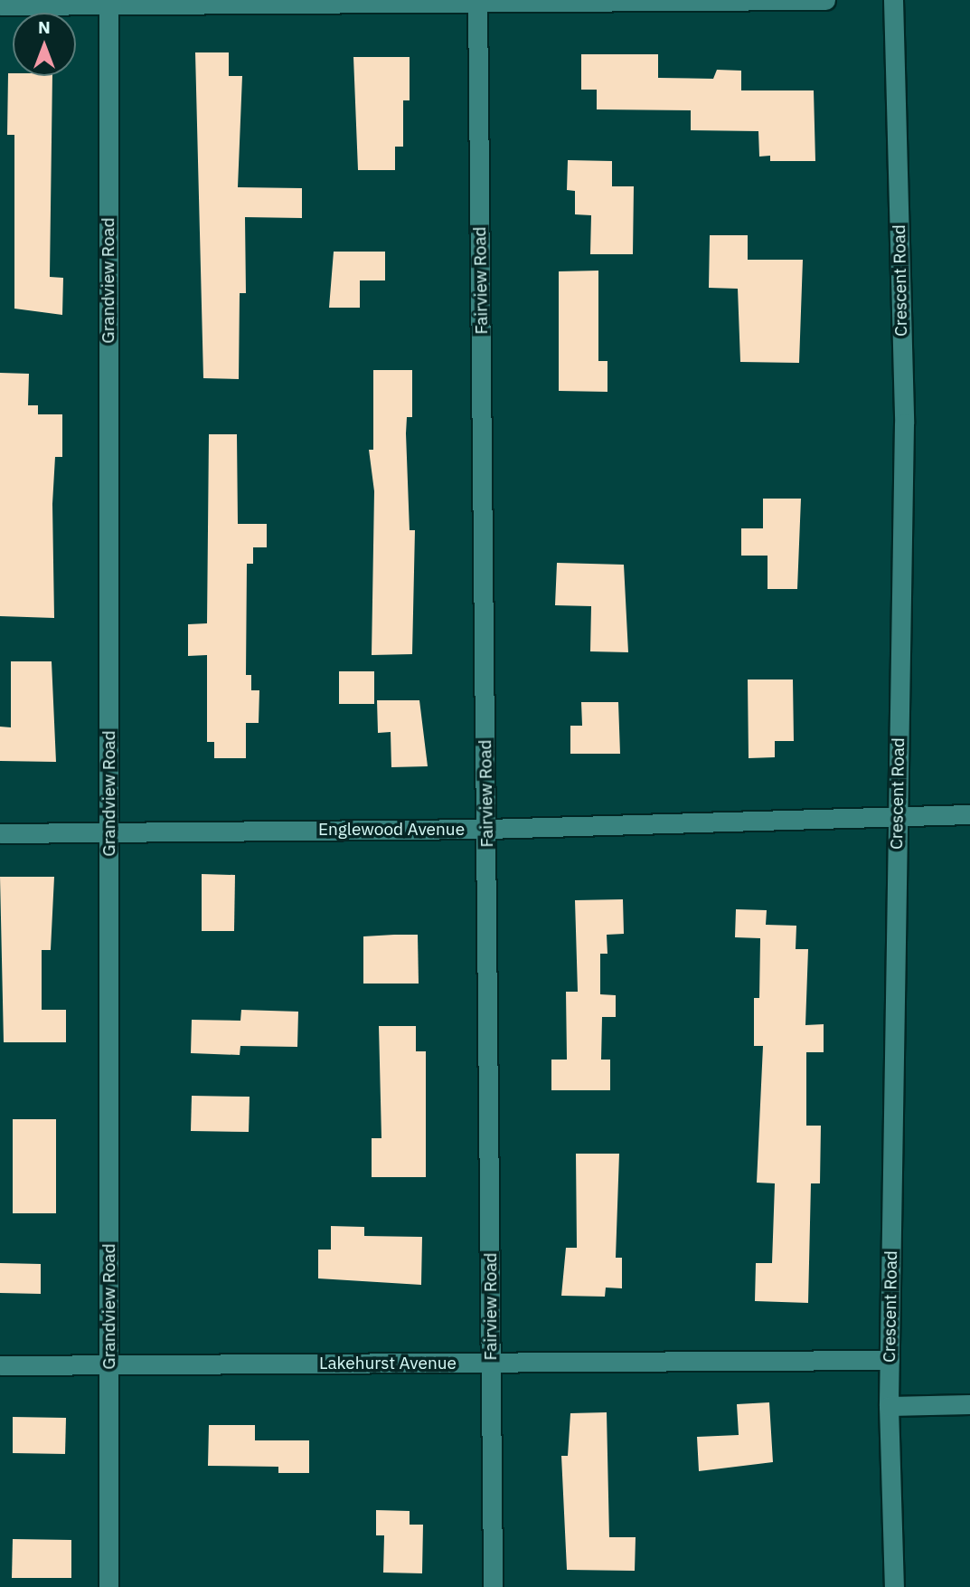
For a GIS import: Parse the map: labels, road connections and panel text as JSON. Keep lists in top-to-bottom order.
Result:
{
  "streets": {
    "street": [
      "Grandview Road",
      "Fairview Road",
      "Crescent Road",
      "Englewood Avenue",
      "Lakehurst Avenue"
    ]
  },
  "crossings": [
    ["Grandview Road", "Englewood Avenue"],
    ["Grandview Road", "Lakehurst Avenue"],
    ["Fairview Road", "Englewood Avenue"],
    ["Fairview Road", "Lakehurst Avenue"],
    ["Crescent Road", "Englewood Avenue"],
    ["Crescent Road", "Lakehurst Avenue"]
  ],
  "north": "top"
}
